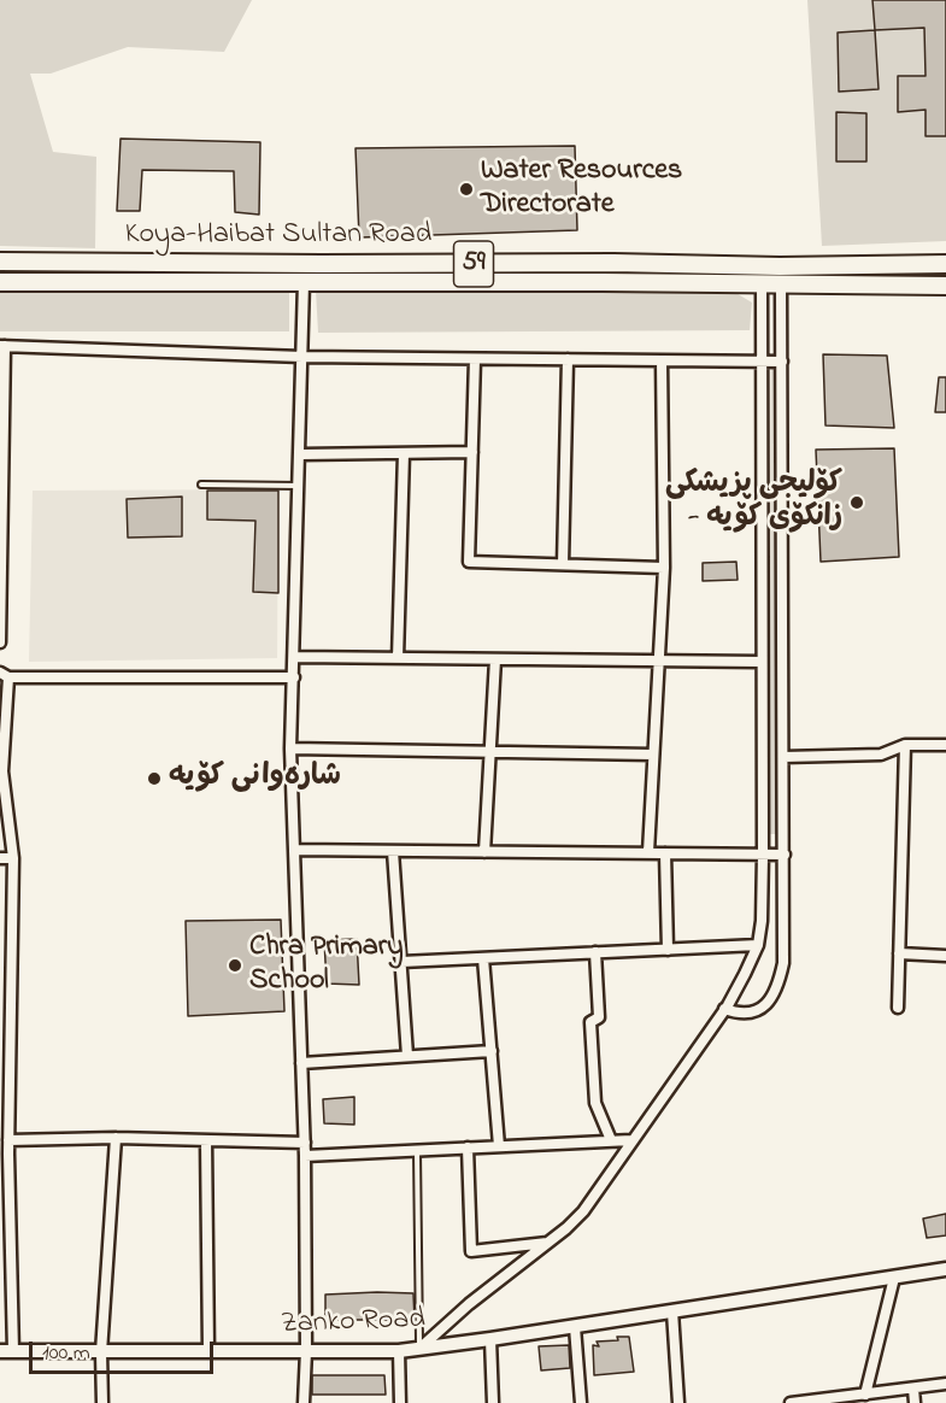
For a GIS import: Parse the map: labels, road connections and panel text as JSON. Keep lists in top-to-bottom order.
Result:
{
  "streets": {
    "main road": ["Koya-Haibat Sultan Road", "59"],
    "street": ["Zanko Road"]
  },
  "places": [
    "Water Resources Directorate",
    "کۆلیجی پزیشکی - زانکۆی کۆیە",
    "شارەوانی کۆیە",
    "Chra Primary School"
  ],
  "scale_bar": "100 m"
}
